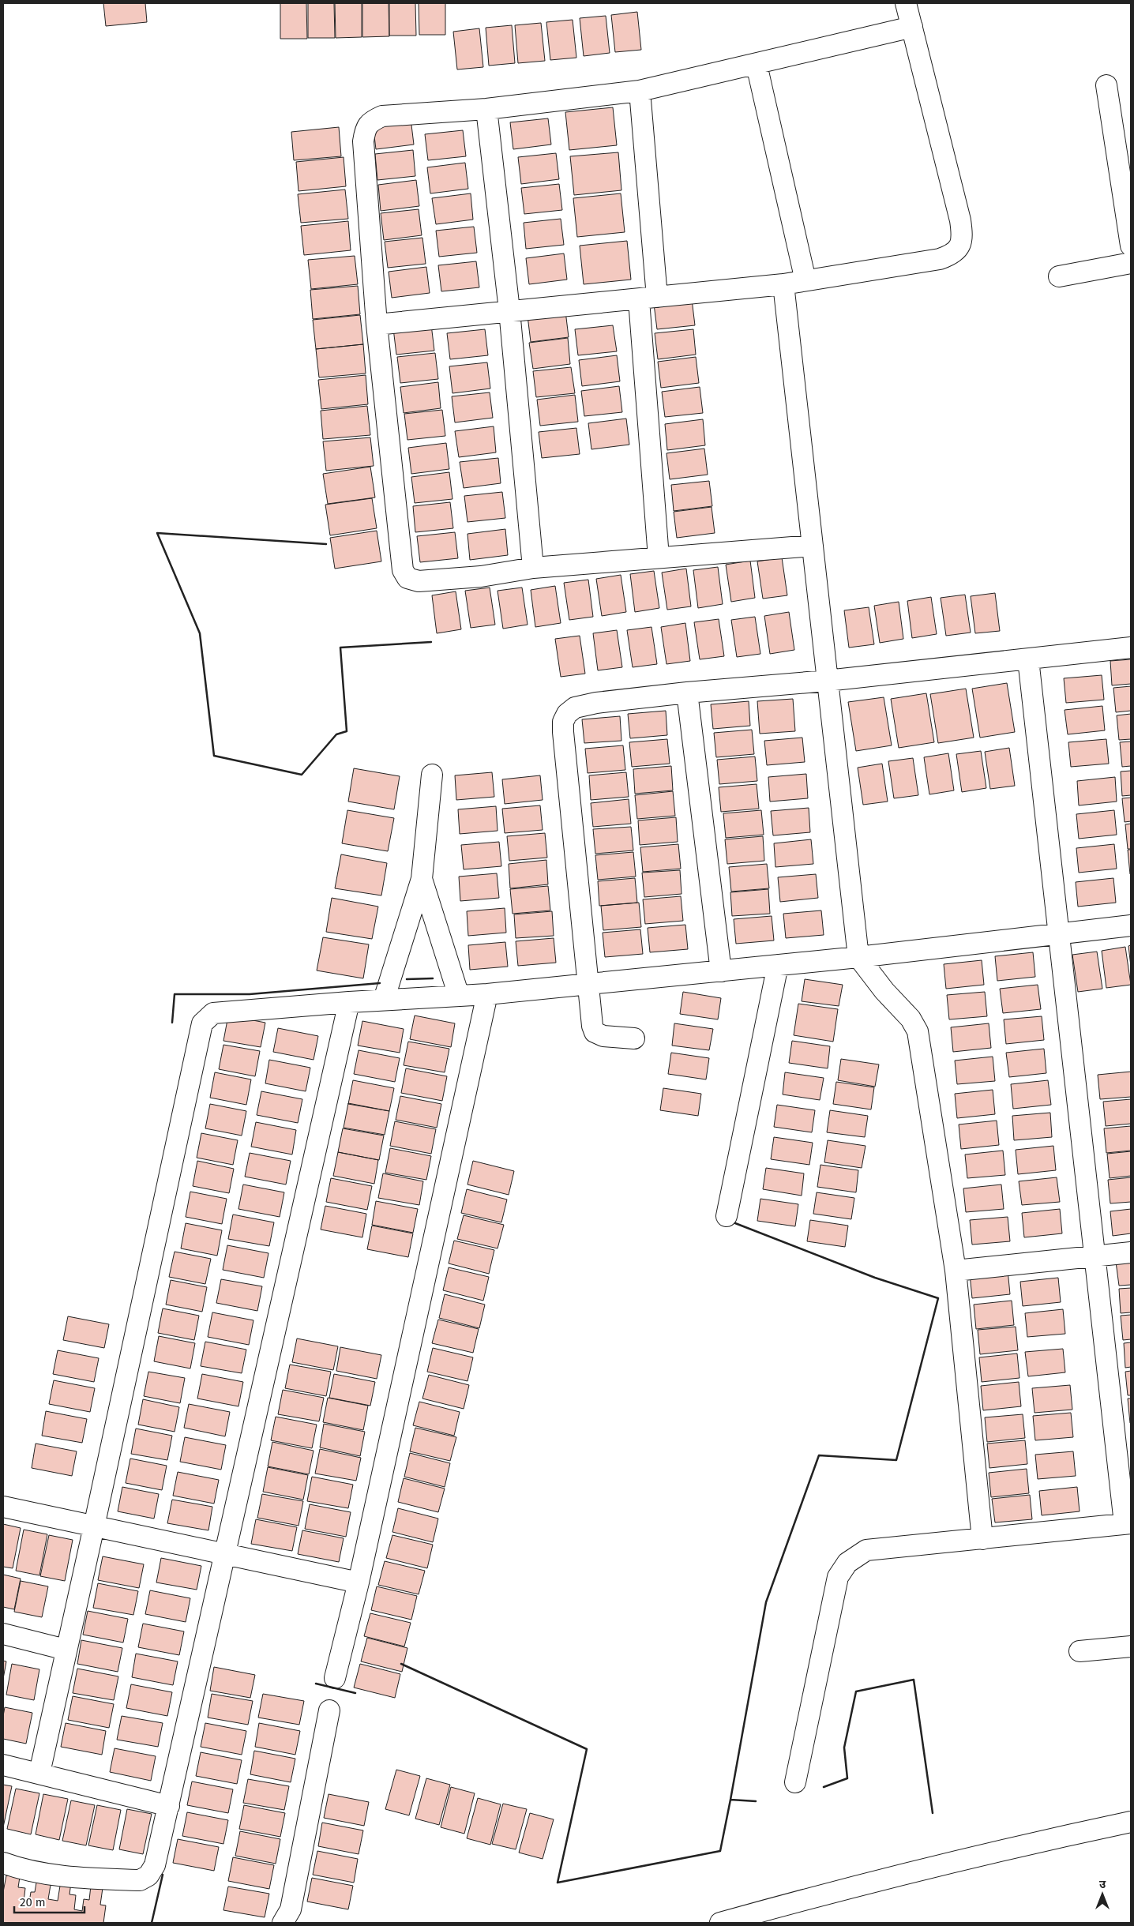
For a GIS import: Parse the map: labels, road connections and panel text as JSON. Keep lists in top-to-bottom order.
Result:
{
  "scale_bar": "20 m",
  "north": "top"
}
